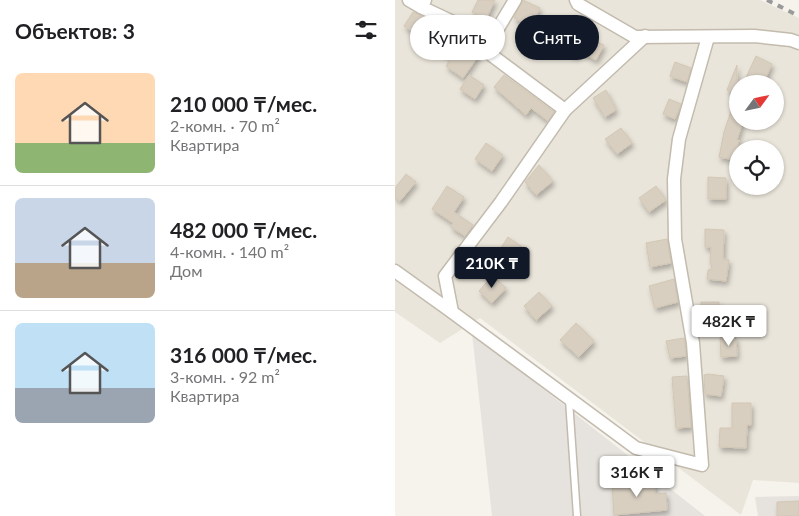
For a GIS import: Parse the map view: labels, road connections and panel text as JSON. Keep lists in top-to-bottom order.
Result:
{
  "north": "top right",
  "page": {
    "heading": "Объектов: 3",
    "chip": ["Купить", "Снять"],
    "list": [
      {
        "name": "210 000 ₸/мес.",
        "note": "2-комн. · 70 m² · Квартира"
      },
      {
        "name": "482 000 ₸/мес.",
        "note": "4-комн. · 140 m² · Дом"
      },
      {
        "name": "316 000 ₸/мес.",
        "note": "3-комн. · 92 m² · Квартира"
      }
    ],
    "price": ["210K ₸", "482K ₸", "316K ₸"]
  }
}
